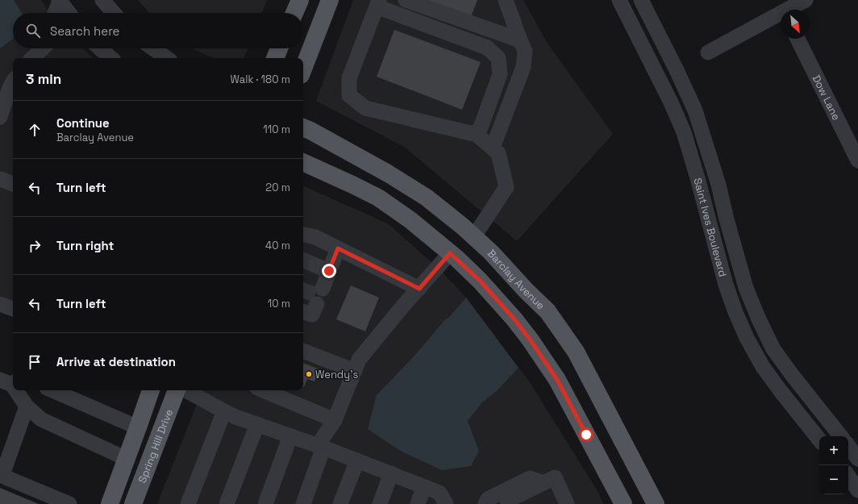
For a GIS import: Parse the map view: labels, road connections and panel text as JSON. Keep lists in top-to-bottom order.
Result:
{
  "streets": {
    "main road": ["Barclay Avenue", "Spring Hill Drive"],
    "street": ["Dow Lane", "Saint Ives Boulevard"]
  },
  "places": ["Wendy's"],
  "north": "bottom right",
  "page": {
    "search": "Search here",
    "heading": ["3 min", "Walk · 180 m"],
    "list": [
      ["Continue", "Barclay Avenue", "110 m"],
      ["Turn left", "20 m"],
      ["Turn right", "40 m"],
      ["Turn left", "10 m"],
      "Arrive at destination"
    ],
    "map_buttons": ["+", "−"]
  }
}
